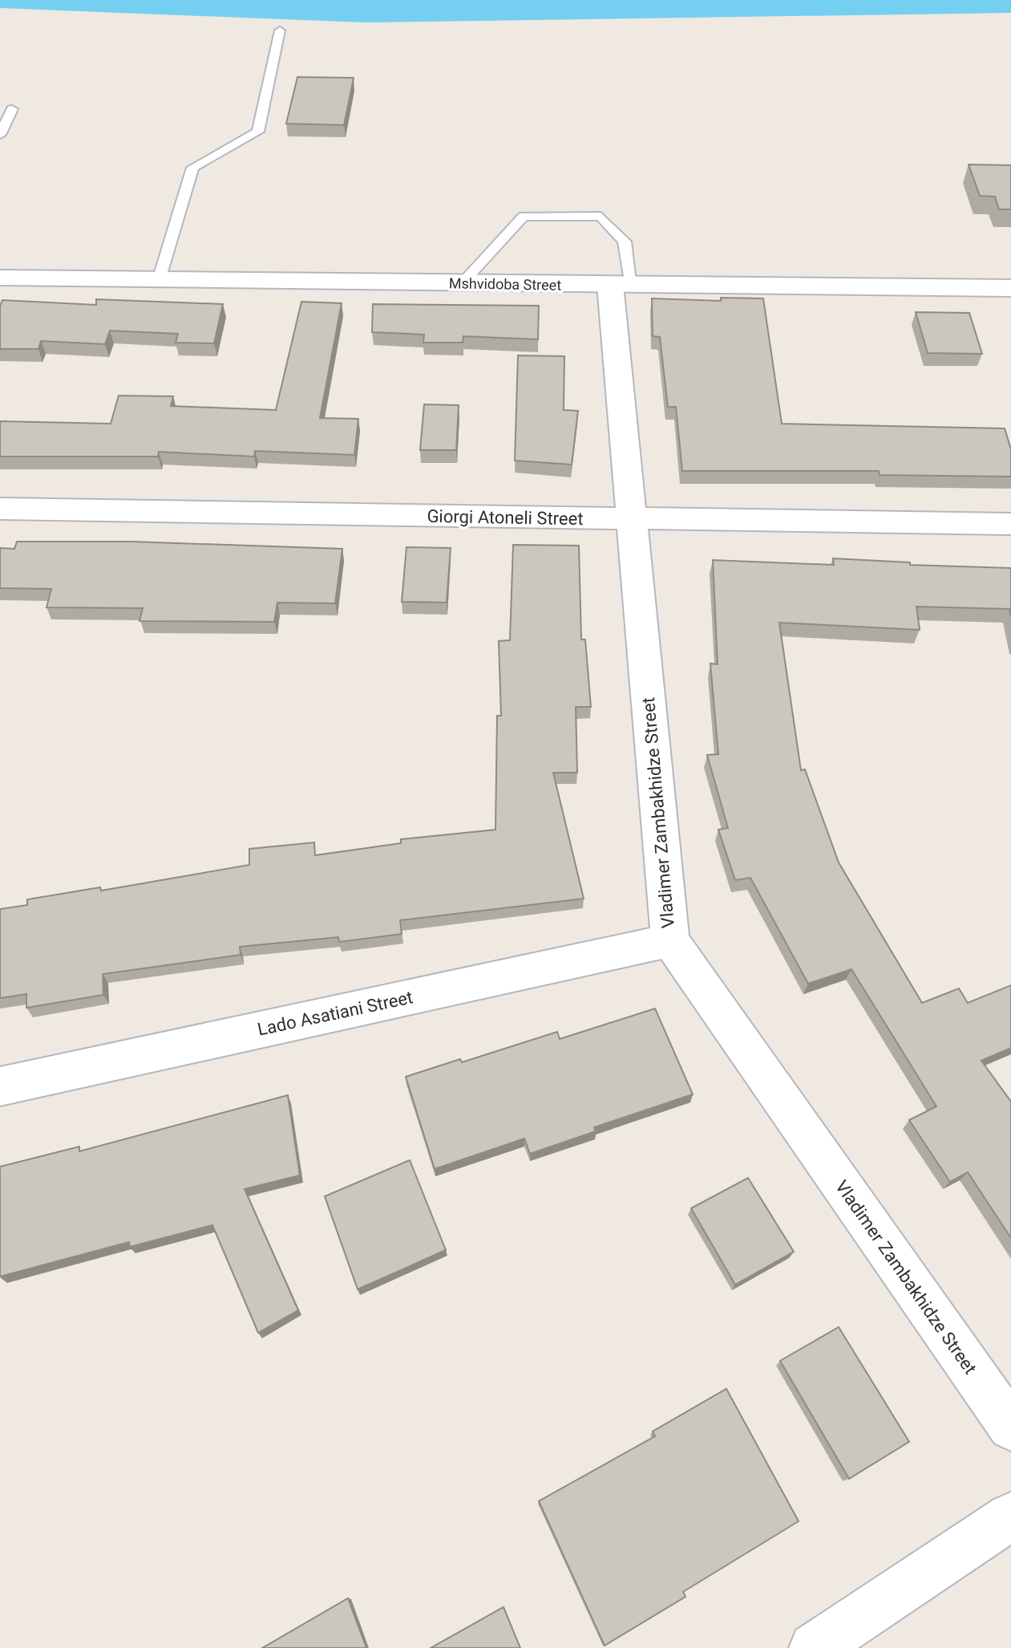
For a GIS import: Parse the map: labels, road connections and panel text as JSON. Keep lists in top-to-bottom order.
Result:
{
  "streets": {
    "street": [
      "Mshvidoba Street",
      "Giorgi Atoneli Street",
      "Vladimer Zambakhidze Street",
      "Lado Asatiani Street"
    ]
  },
  "crossings": [
    ["Mshvidoba Street", "Vladimer Zambakhidze Street"],
    ["Giorgi Atoneli Street", "Vladimer Zambakhidze Street"],
    ["Vladimer Zambakhidze Street", "Lado Asatiani Street"]
  ]
}
